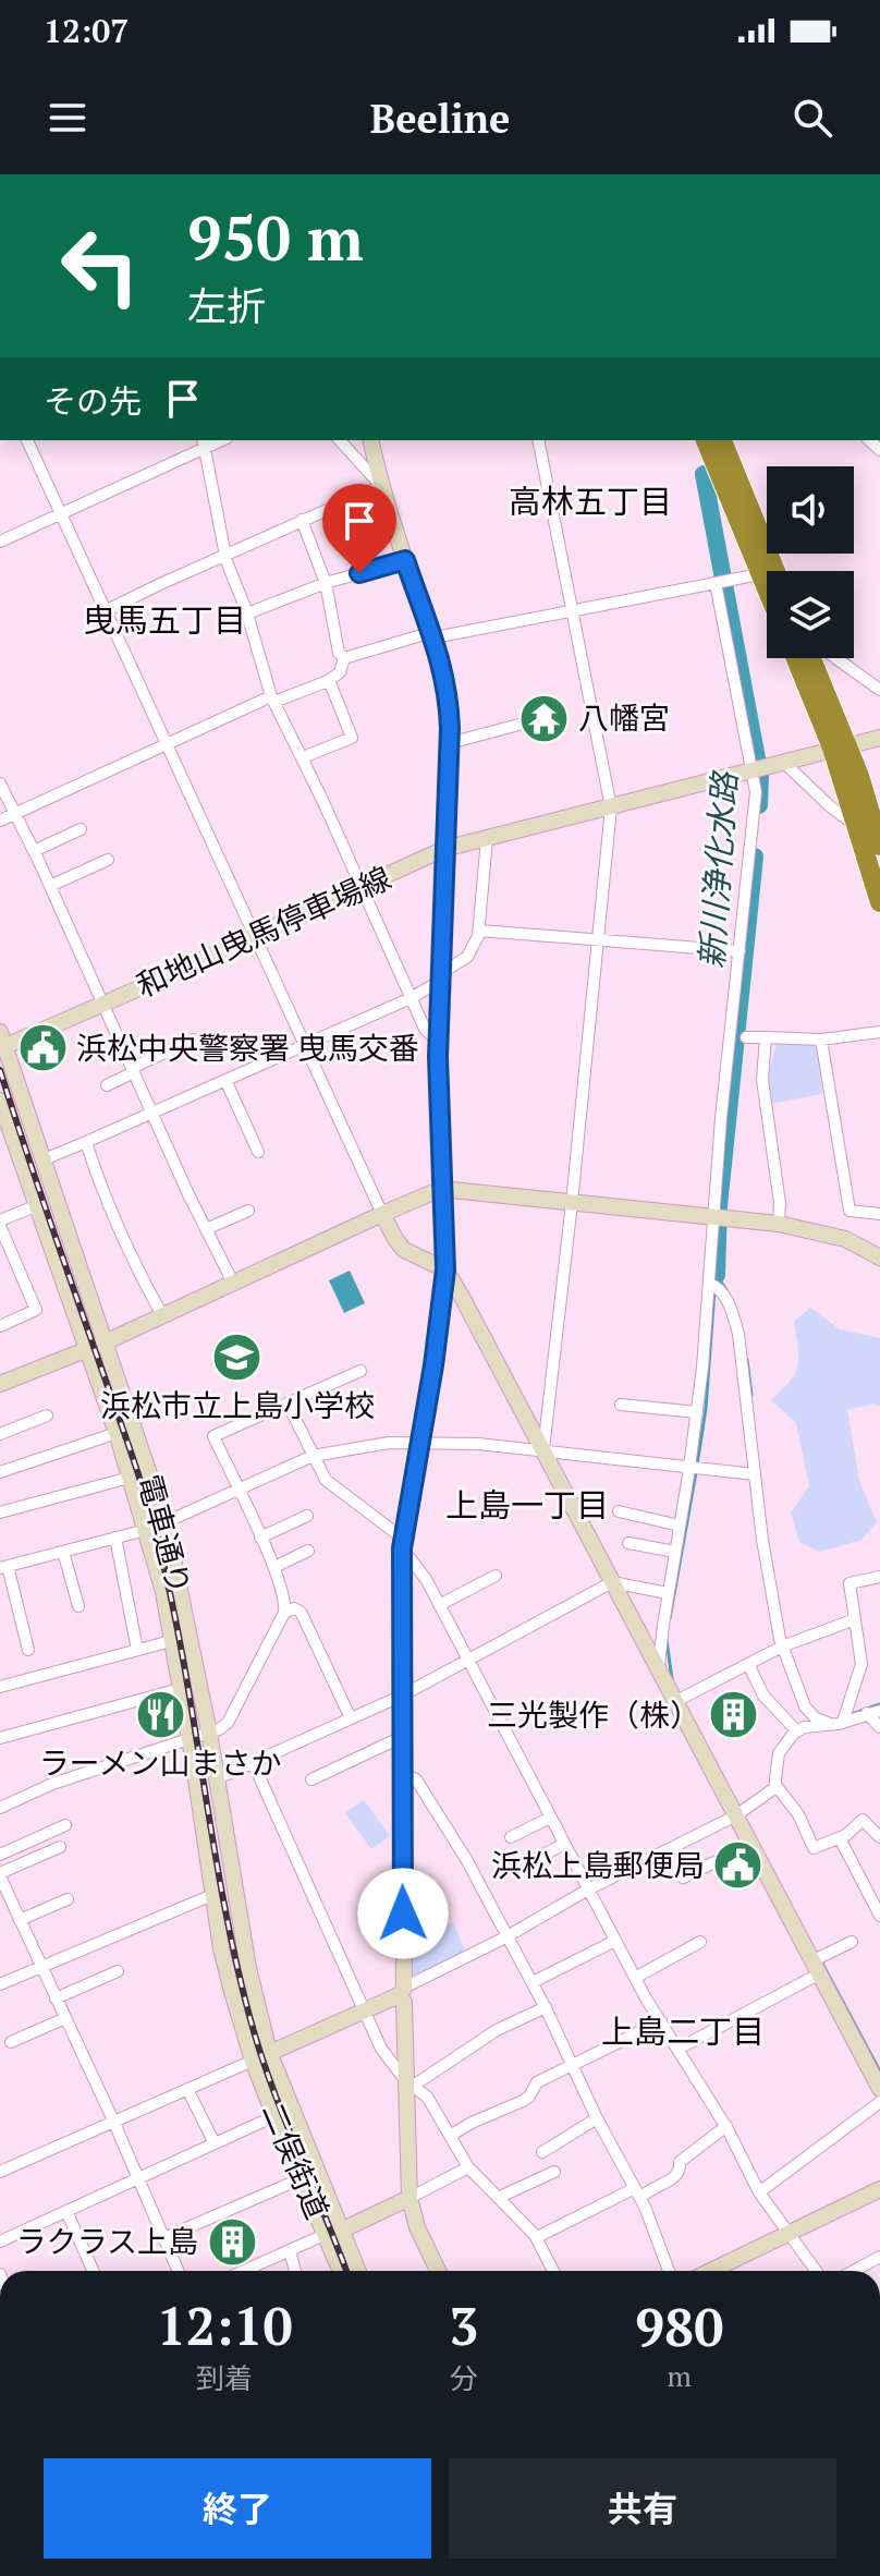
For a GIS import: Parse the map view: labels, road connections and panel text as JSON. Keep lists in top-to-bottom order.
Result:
{
  "streets": {
    "street": ["和地山曳馬停車場線", "電車通り", "二俣街道"]
  },
  "crossings": [
    ["和地山曳馬停車場線", "電車通り"],
    ["電車通り", "二俣街道"]
  ],
  "districts": [
    "高林五丁目",
    "曳馬五丁目",
    "上島一丁目",
    "上島二丁目"
  ],
  "water": ["新川浄化水路"],
  "places": {
    "temple": ["八幡宮"],
    "public building": ["浜松中央警察署 曳馬交番", "浜松上島郵便局"],
    "school or university": ["浜松市立上島小学校"],
    "restaurant": ["ラーメン山まさか"],
    "building": ["三光製作（株）", "ラクラス上島"]
  },
  "page": {
    "status": "12:07",
    "header": "Beeline",
    "turn": ["950 m", "左折"],
    "then": "その先",
    "eta": [
      "12:10",
      "到着",
      "3",
      "分",
      "980",
      "m"
    ],
    "buttons": ["終了", "共有"]
  }
}
